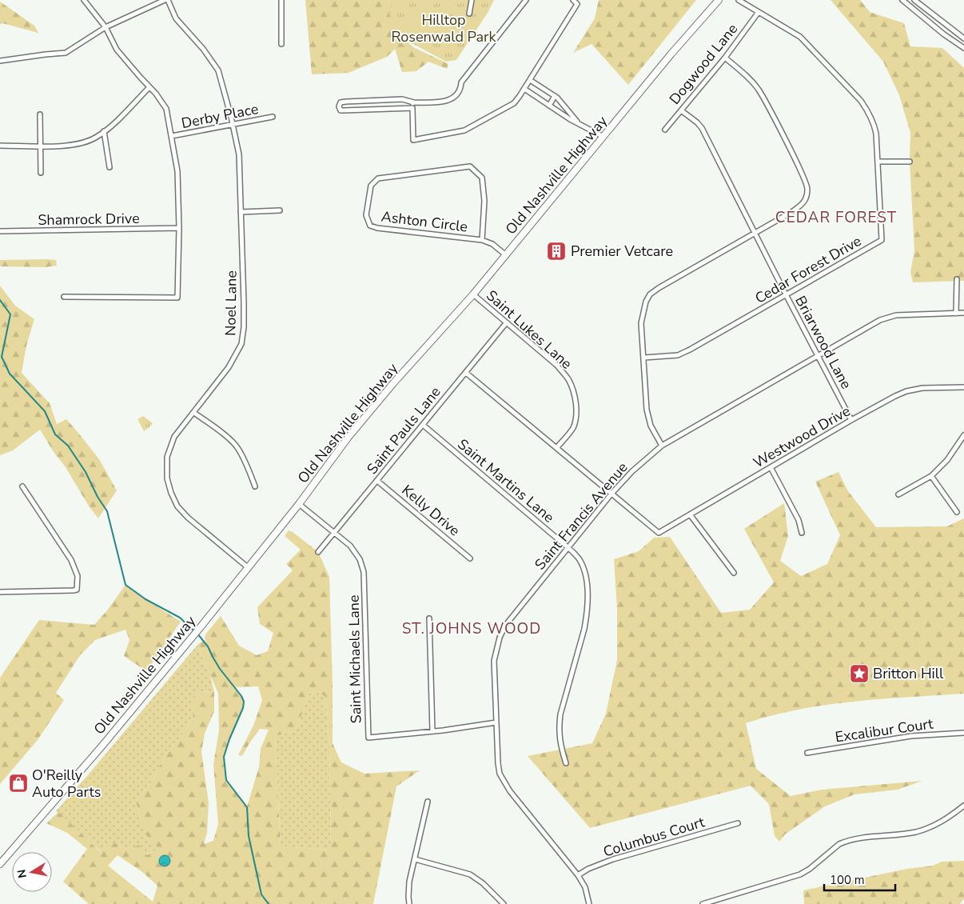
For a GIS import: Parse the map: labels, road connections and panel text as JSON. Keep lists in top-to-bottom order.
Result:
{
  "streets": {
    "main road": ["Old Nashville Highway"],
    "street": [
      "Dogwood Lane",
      "Derby Place",
      "Shamrock Drive",
      "Ashton Circle",
      "Cedar Forest Drive",
      "Noel Lane",
      "Saint Lukes Lane",
      "Briarwood Lane",
      "Saint Pauls Lane",
      "Westwood Drive",
      "Saint Martins Lane",
      "Kelly Drive",
      "Saint Francis Avenue",
      "Saint Michaels Lane",
      "Excalibur Court",
      "Columbus Court"
    ]
  },
  "crossings": [
    ["Dogwood Lane", "Cedar Forest Drive"],
    ["Dogwood Lane", "Briarwood Lane"],
    ["Derby Place", "Noel Lane"],
    ["Old Nashville Highway", "Ashton Circle"],
    ["Old Nashville Highway", "Noel Lane"],
    ["Old Nashville Highway", "Saint Lukes Lane"],
    ["Old Nashville Highway", "Saint Michaels Lane"],
    ["Cedar Forest Drive", "Briarwood Lane"],
    ["Saint Lukes Lane", "Saint Pauls Lane"],
    ["Briarwood Lane", "Westwood Drive"],
    ["Briarwood Lane", "Saint Francis Avenue"],
    ["Saint Pauls Lane", "Saint Martins Lane"],
    ["Saint Pauls Lane", "Kelly Drive"],
    ["Saint Pauls Lane", "Saint Michaels Lane"],
    ["Westwood Drive", "Saint Francis Avenue"],
    ["Saint Martins Lane", "Saint Francis Avenue"],
    ["Saint Francis Avenue", "Saint Michaels Lane"],
    ["Saint Francis Avenue", "Columbus Court"]
  ],
  "districts": ["CEDAR FOREST", "ST. JOHNS WOOD"],
  "parks": ["Hilltop Rosenwald Park"],
  "places": {
    "building": ["Premier Vetcare"],
    "place": ["Britton Hill"],
    "shop": ["O'Reilly Auto Parts"]
  },
  "scale_bar": "100 m",
  "north": "left"
}
